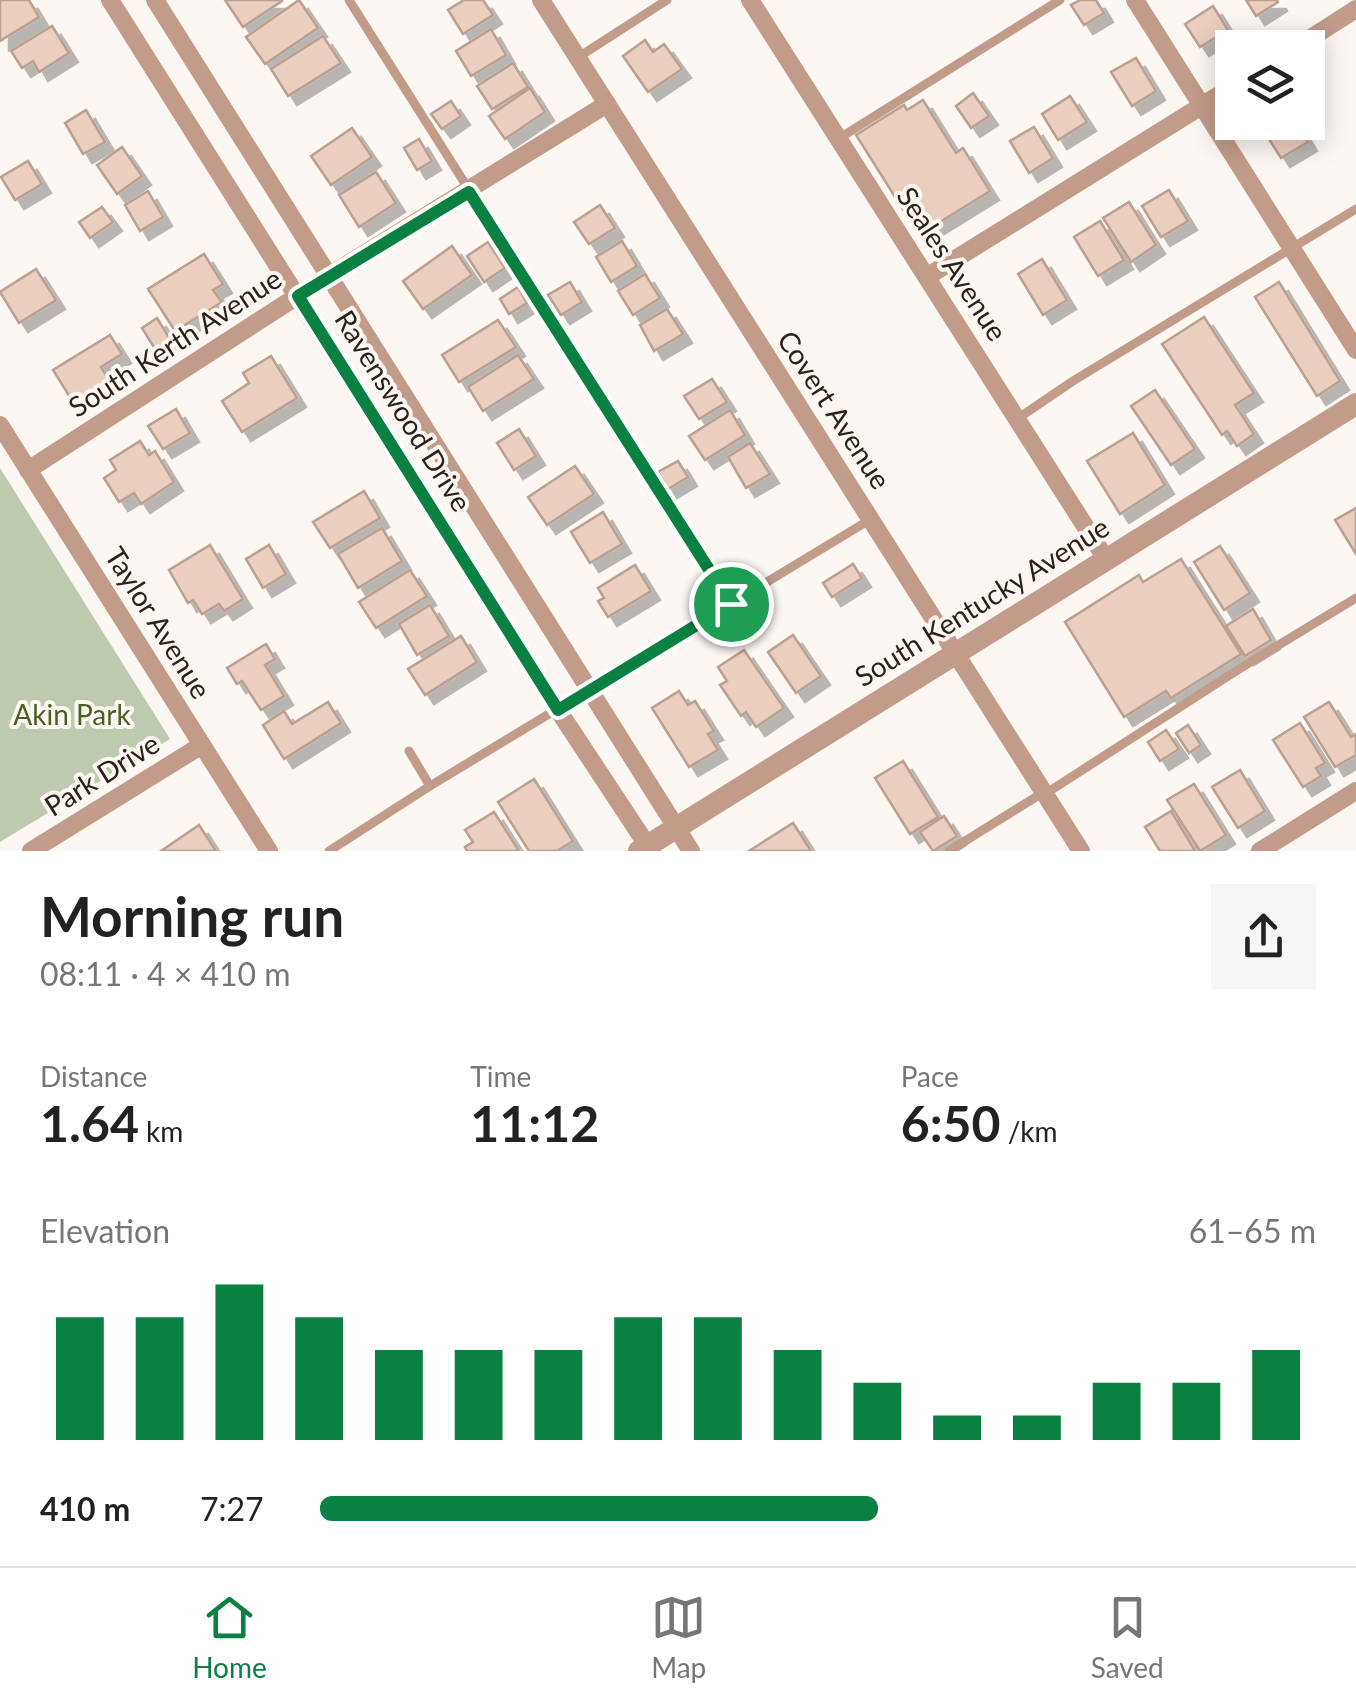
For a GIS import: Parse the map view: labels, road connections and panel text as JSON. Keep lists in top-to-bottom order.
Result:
{
  "streets": {
    "street": [
      "Seales Avenue",
      "South Kerth Avenue",
      "Covert Avenue",
      "Ravenswood Drive",
      "South Kentucky Avenue",
      "Taylor Avenue",
      "Park Drive"
    ]
  },
  "crossings": [
    ["Seales Avenue", "South Kentucky Avenue"],
    ["South Kerth Avenue", "Covert Avenue"],
    ["South Kerth Avenue", "Ravenswood Drive"],
    ["South Kerth Avenue", "Taylor Avenue"],
    ["Covert Avenue", "South Kentucky Avenue"],
    ["Ravenswood Drive", "South Kentucky Avenue"],
    ["Taylor Avenue", "Park Drive"]
  ],
  "parks": ["Akin Park"],
  "page": {
    "heading": ["Morning run", "08:11 · 4 × 410 m"],
    "stats": [
      ["Distance", "1.64 km"],
      ["Time", "11:12"],
      ["Pace", "6:50 /km"]
    ],
    "chart": ["Elevation", "61–65 m"],
    "list": [
      {
        "name": "410 m",
        "note": "7:27"
      }
    ],
    "tabs": ["Home", "Map", "Saved"]
  }
}
